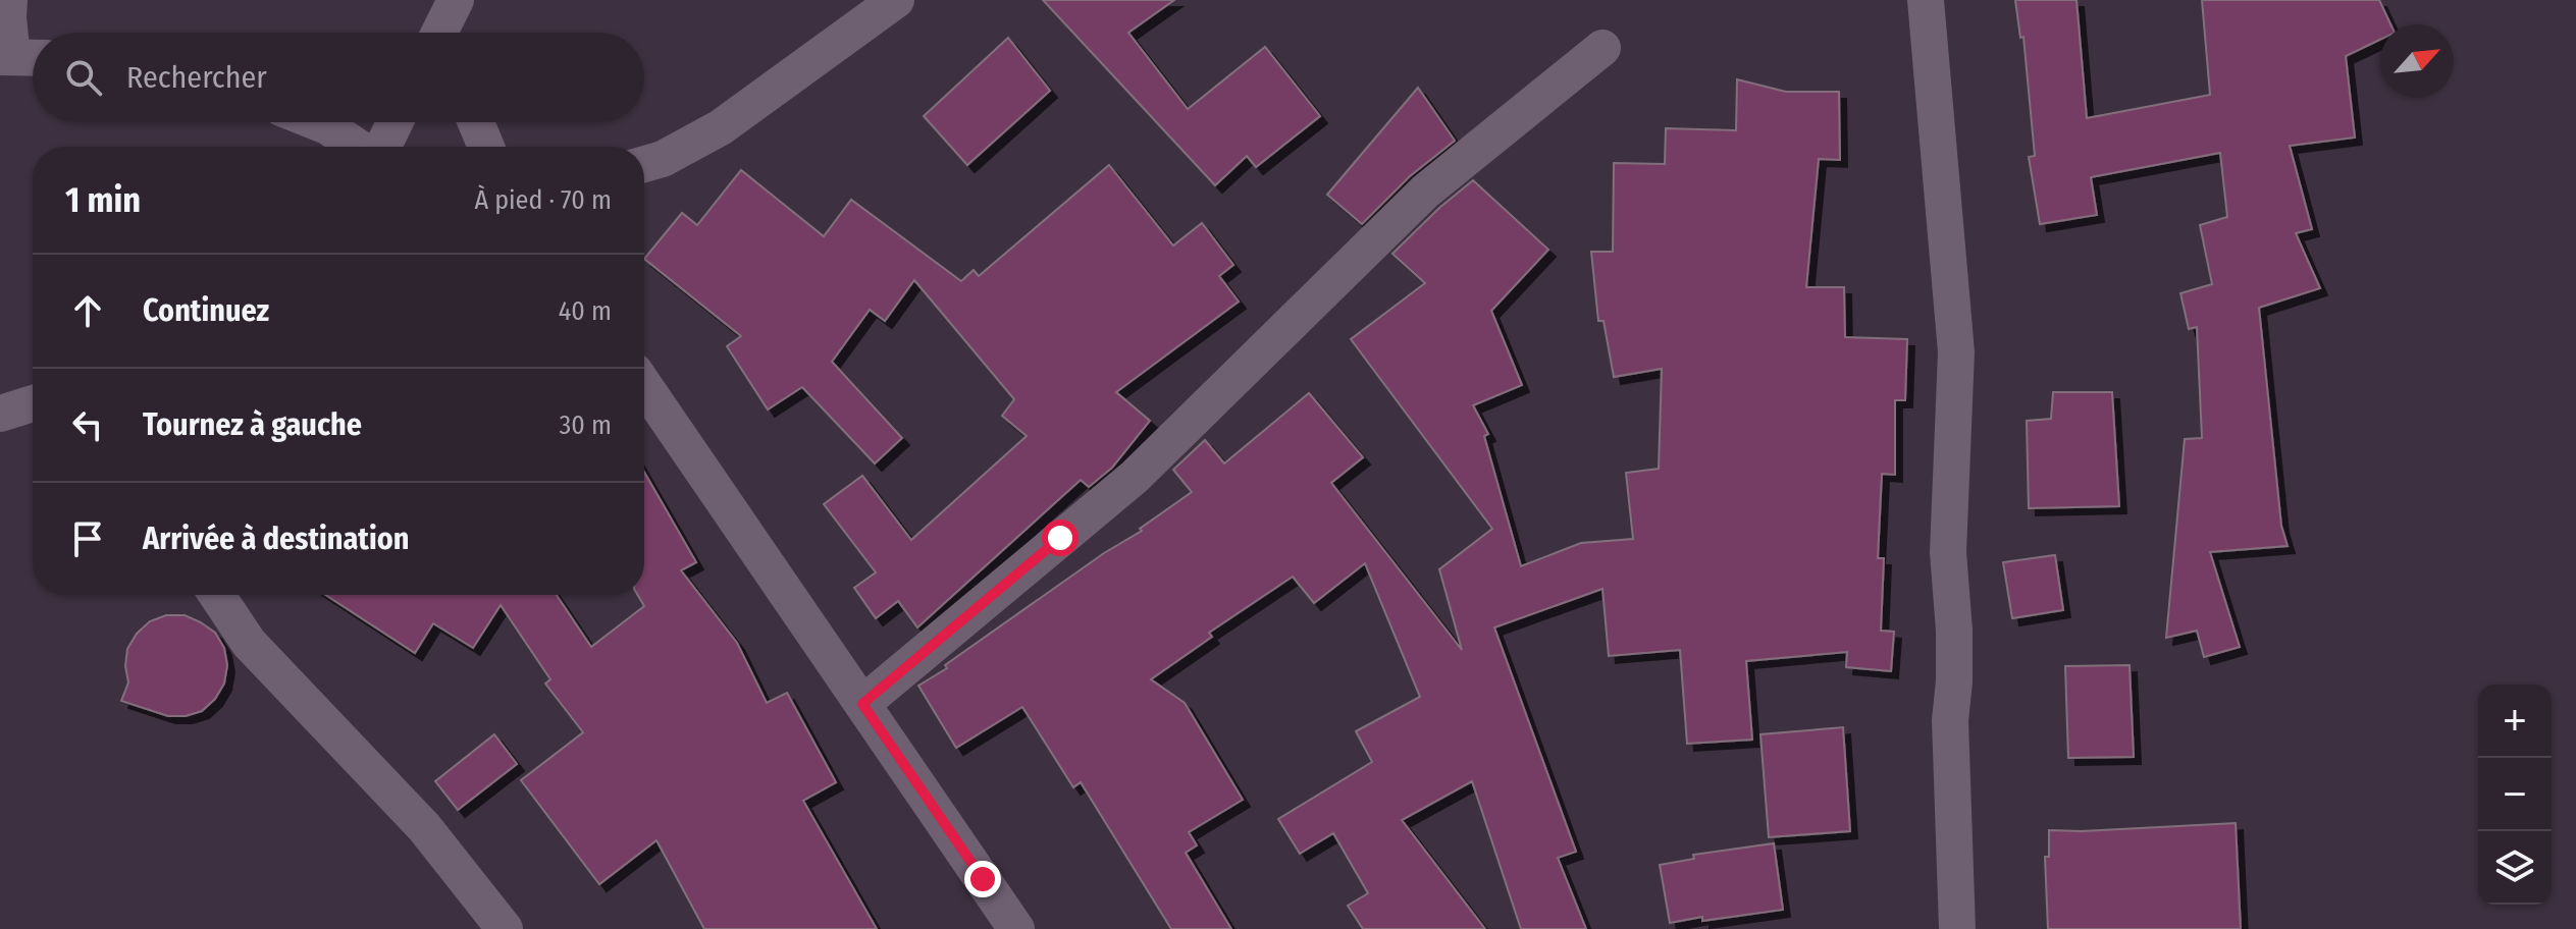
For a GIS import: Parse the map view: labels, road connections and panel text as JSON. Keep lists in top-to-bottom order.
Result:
{
  "north": "top right",
  "page": {
    "search": "Rechercher",
    "heading": ["1 min", "À pied · 70 m"],
    "list": [
      ["Continuez", "40 m"],
      ["Tournez à gauche", "30 m"],
      "Arrivée à destination"
    ],
    "map_buttons": ["+", "−"]
  }
}
